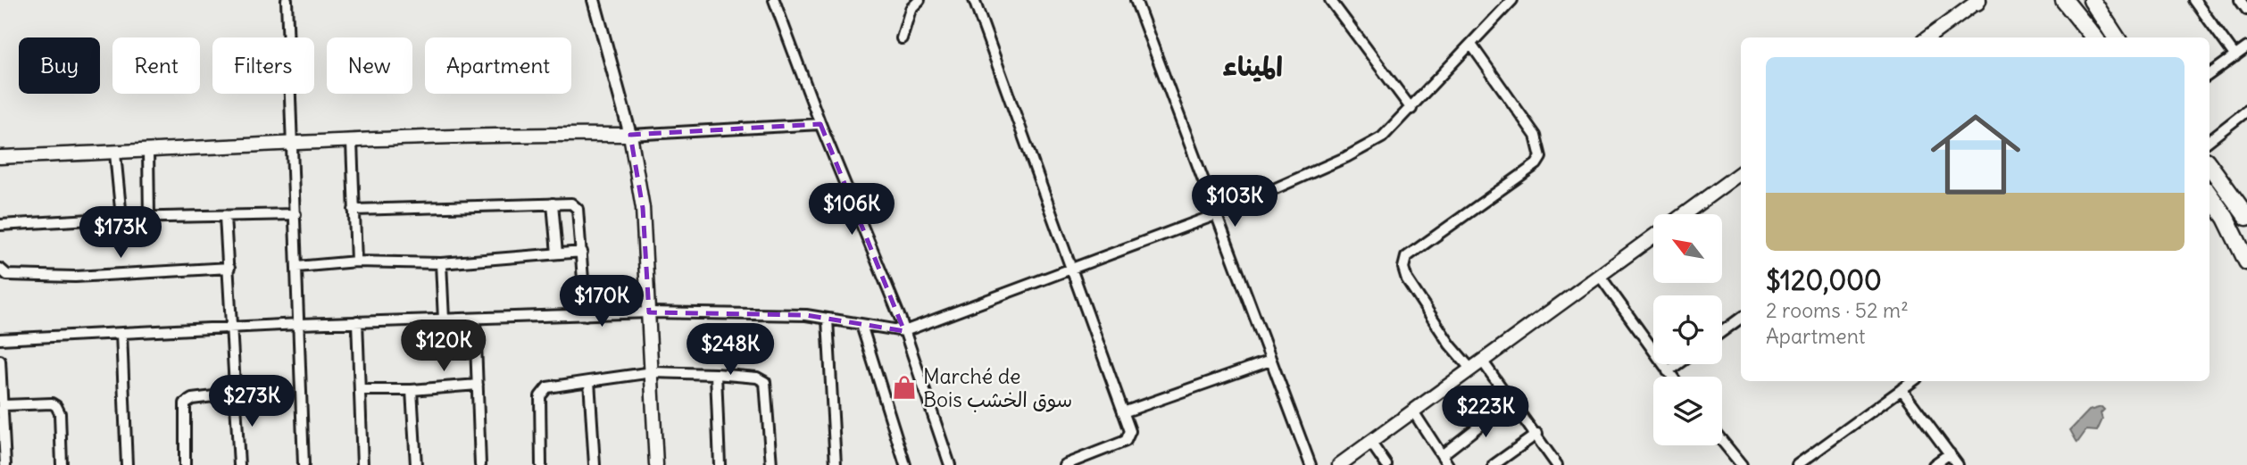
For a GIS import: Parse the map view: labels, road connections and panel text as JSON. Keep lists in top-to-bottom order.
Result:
{
  "districts": ["الميناء"],
  "places": {
    "shop": ["Marché de Bois سوق الخشب"]
  },
  "north": "top left",
  "page": {
    "chip": [
      "Buy",
      "Rent",
      "Filters",
      "New",
      "Apartment"
    ],
    "list": [
      {
        "name": "$120,000",
        "note": "2 rooms · 52 m² · Apartment"
      }
    ],
    "price": [
      "$103K",
      "$106K",
      "$173K",
      "$170K",
      "$120K",
      "$248K",
      "$273K",
      "$223K"
    ]
  }
}
